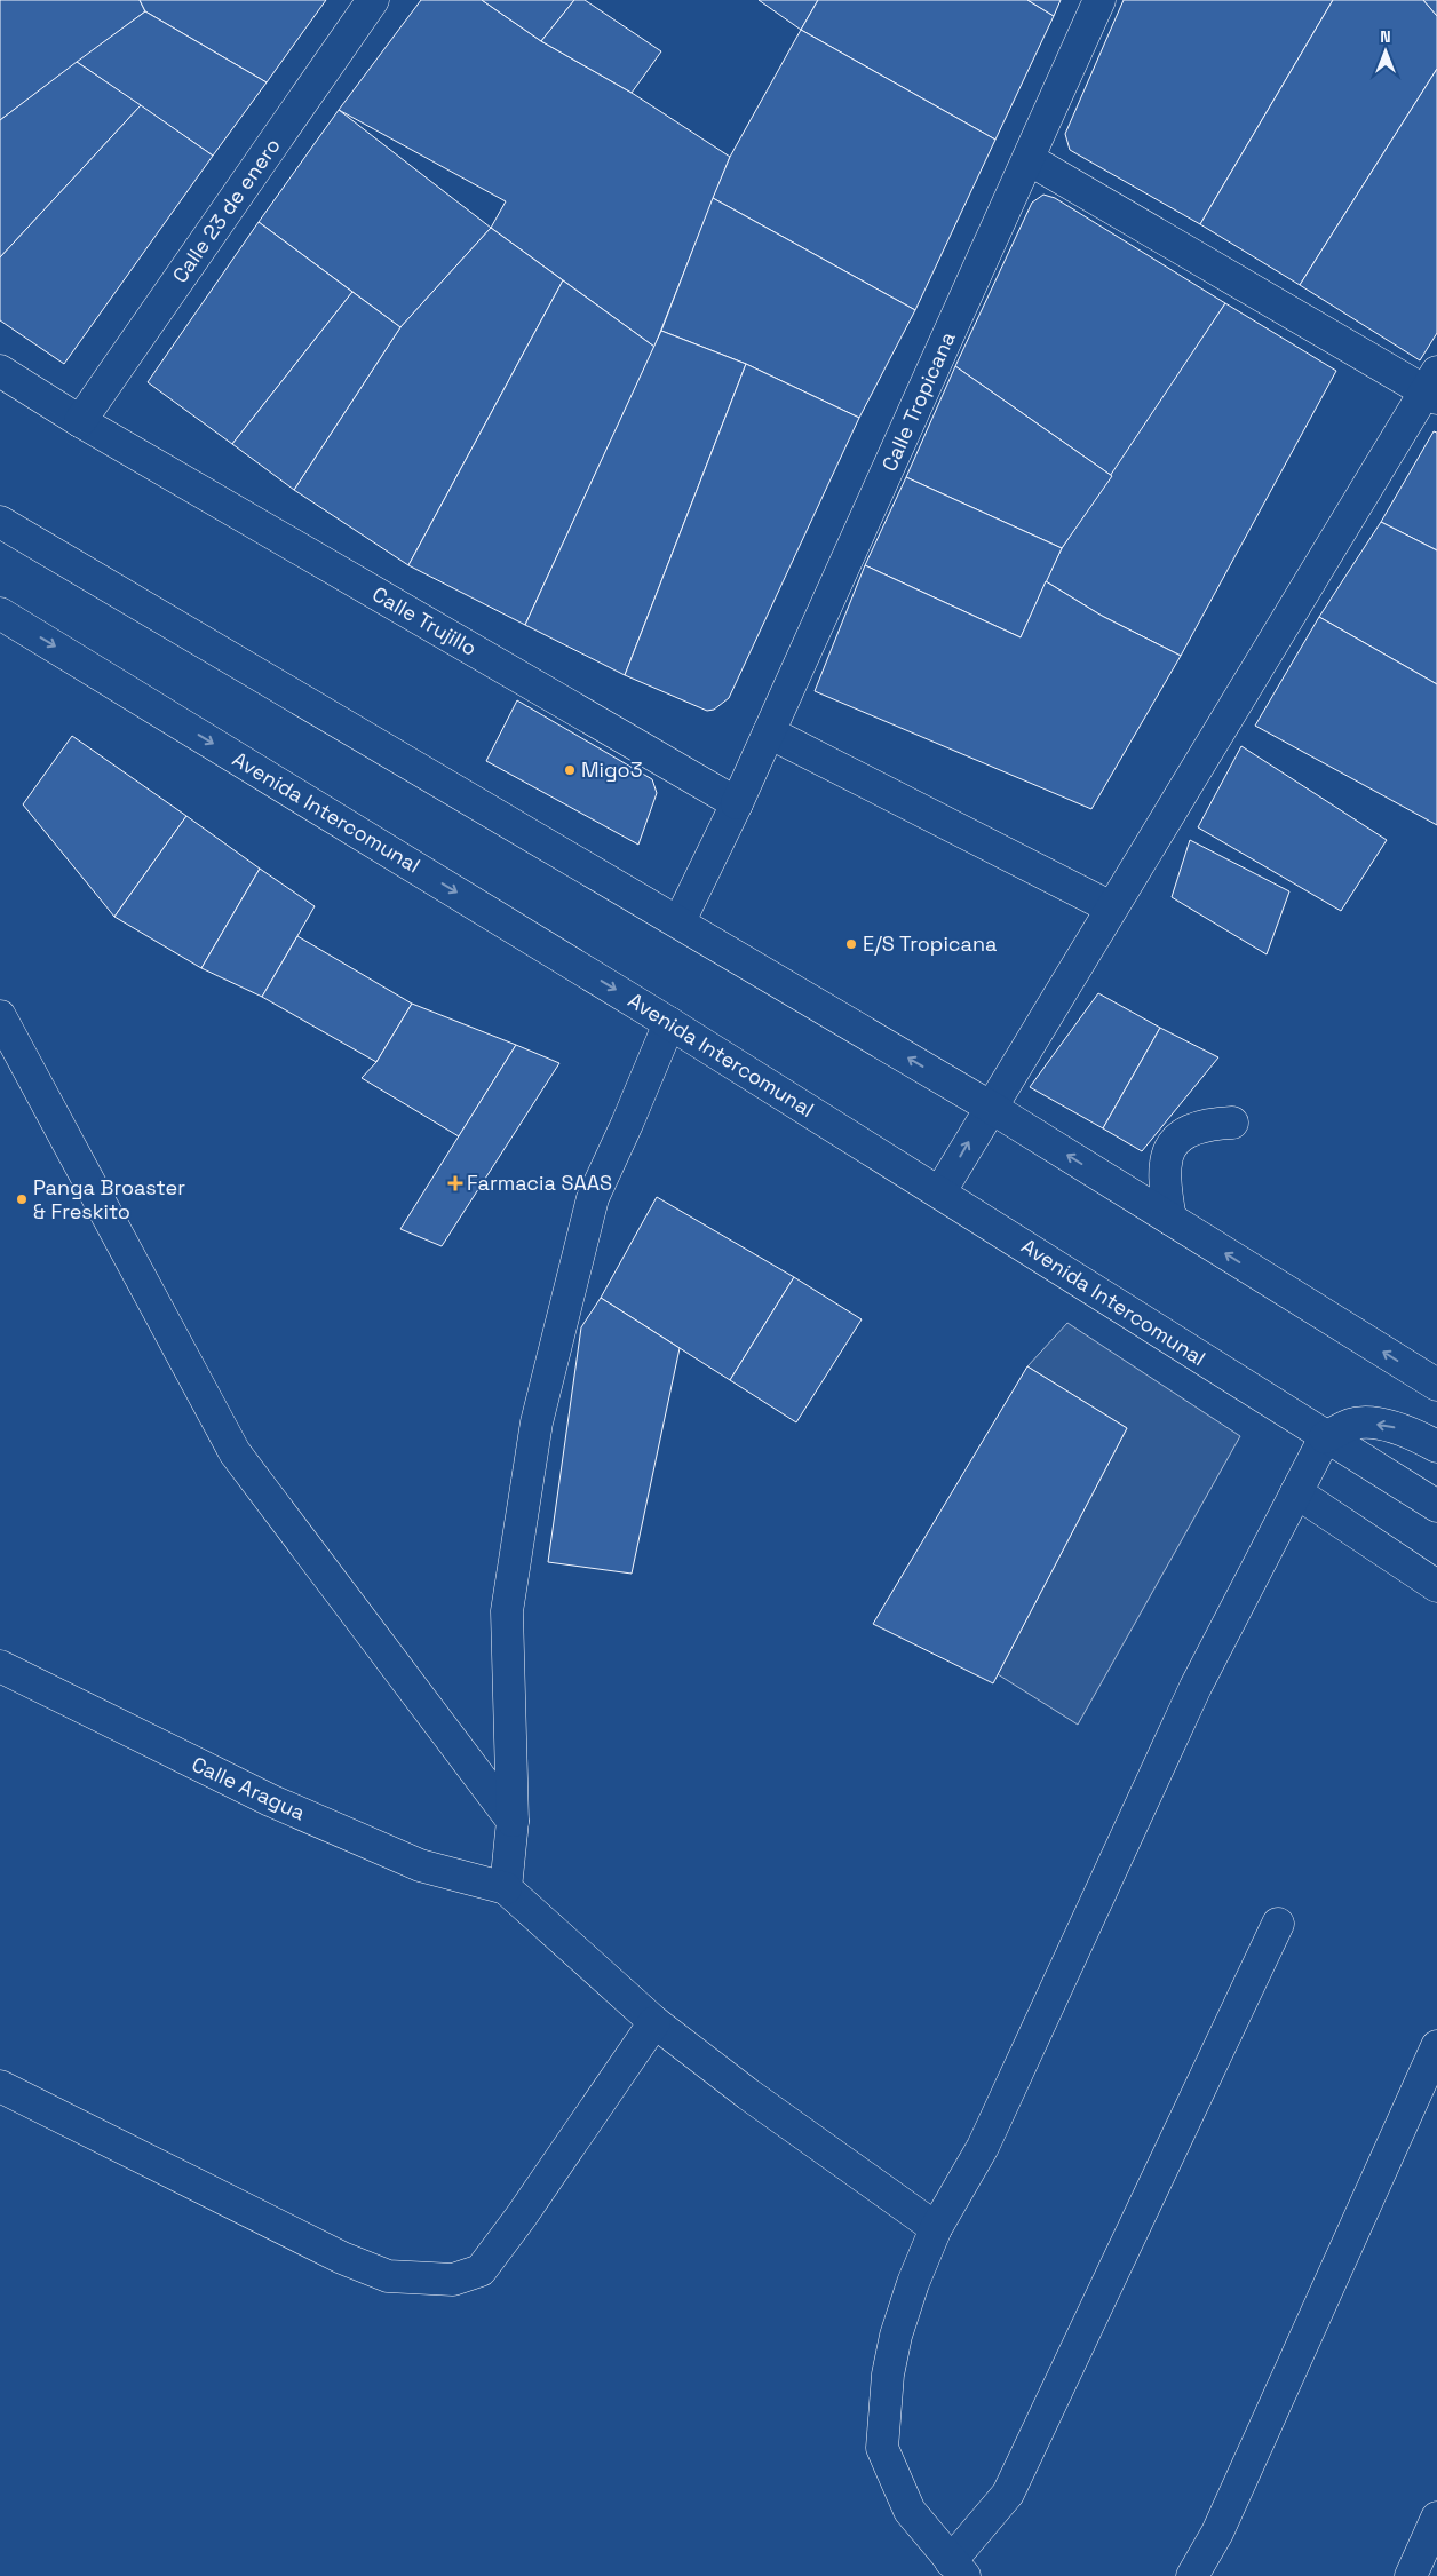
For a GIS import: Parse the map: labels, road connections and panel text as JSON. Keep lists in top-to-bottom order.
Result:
{
  "streets": {
    "street": [
      "Calle 23 de enero",
      "Calle Tropicana",
      "Calle Trujillo",
      "Avenida Intercomunal",
      "Calle Aragua"
    ]
  },
  "crossings": [
    ["Calle 23 de enero", "Calle Trujillo"],
    ["Calle Tropicana", "Calle Trujillo"]
  ],
  "places": {
    "other": ["Migo3", "E/S Tropicana", "Panga Broaster & Freskito"],
    "health": ["Farmacia SAAS"]
  },
  "north": "top"
}
